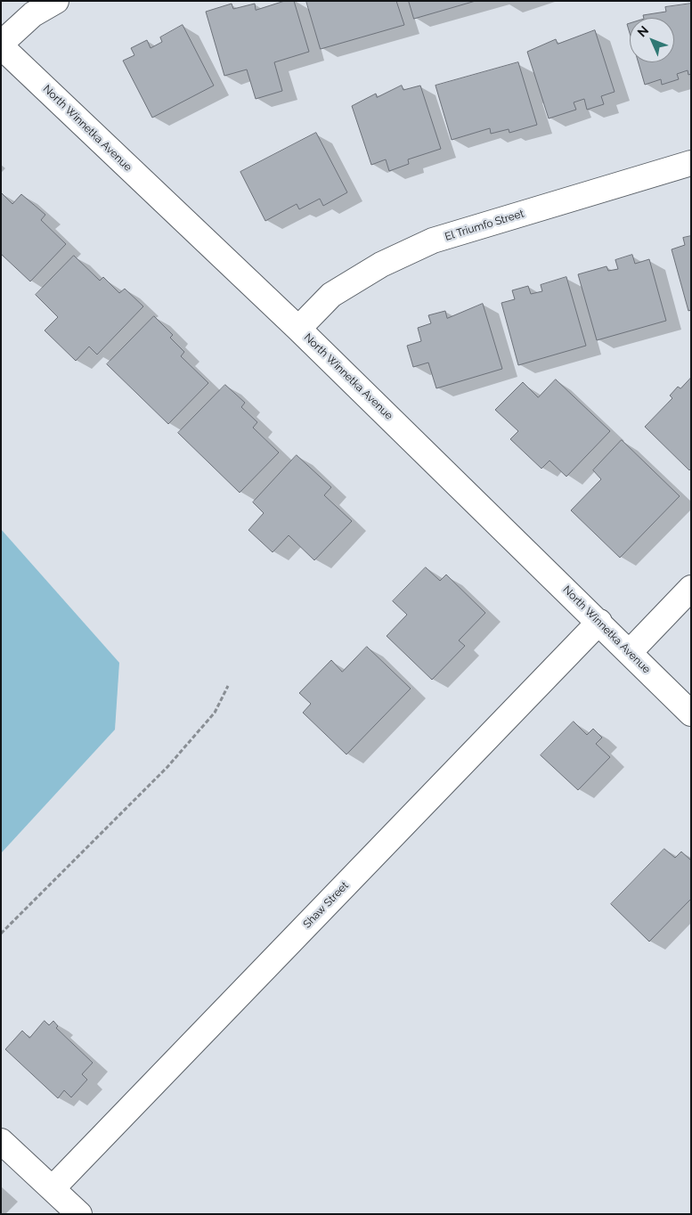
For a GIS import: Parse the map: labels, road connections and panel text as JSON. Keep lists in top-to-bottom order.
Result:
{
  "streets": {
    "street": ["North Winnetka Avenue", "El Triumfo Street", "Shaw Street"]
  },
  "crossings": [
    ["North Winnetka Avenue", "El Triumfo Street"],
    ["North Winnetka Avenue", "Shaw Street"]
  ],
  "north": "top left"
}
